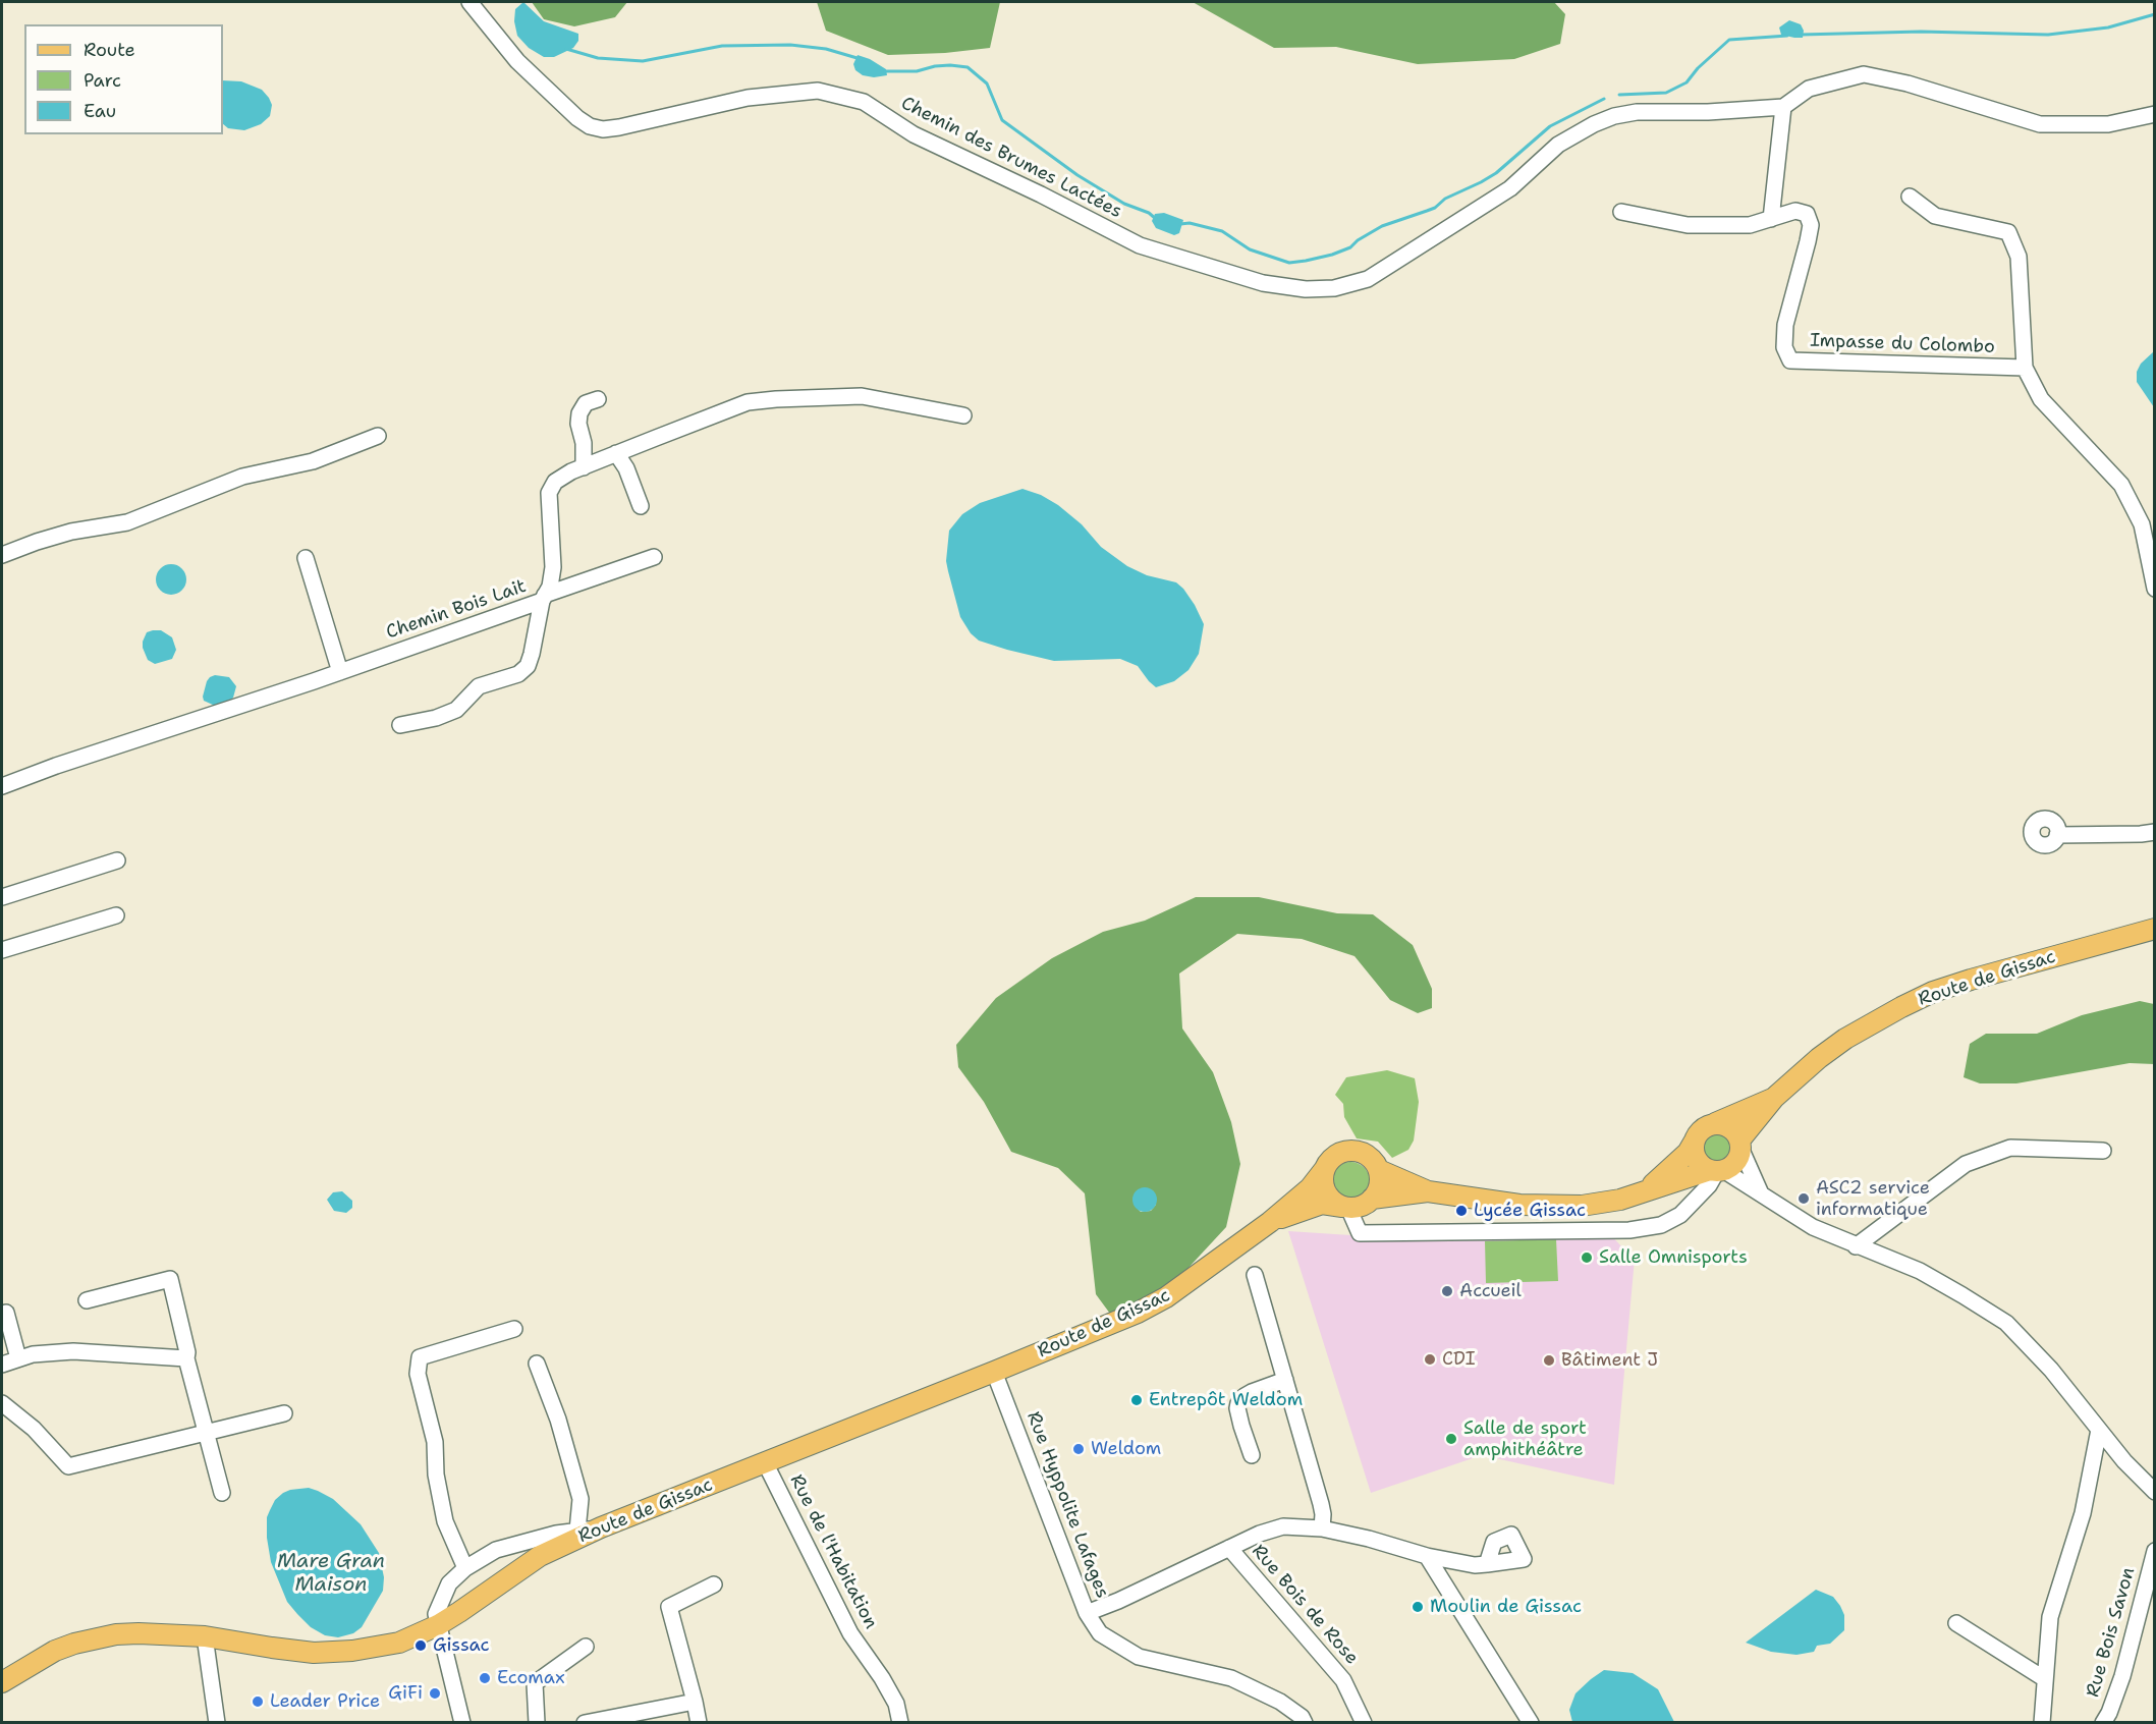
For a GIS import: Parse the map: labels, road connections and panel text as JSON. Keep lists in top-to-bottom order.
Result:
{
  "streets": {
    "main road": ["Route de Gissac"],
    "street": [
      "Chemin des Brumes Lactées",
      "Impasse du Colombo",
      "Chemin Bois Lait",
      "Rue Hyppolite Lafages",
      "Rue de l'Habitation",
      "Rue Bois de Rose",
      "Rue Bois Savon"
    ]
  },
  "crossings": [
    ["Route de Gissac", "Rue Hyppolite Lafages"],
    ["Route de Gissac", "Rue de l'Habitation"],
    ["Rue Hyppolite Lafages", "Rue Bois de Rose"]
  ],
  "water": ["Mare Gran Maison"],
  "places": [
    "ASC2 service informatique",
    "Lycée Gissac",
    "Salle Omnisports",
    "Accueil",
    "CDI",
    "Bâtiment J",
    "Entrepôt Weldom",
    "Salle de sport amphithéâtre",
    "Weldom",
    "Moulin de Gissac",
    "Gissac",
    "Ecomax",
    "GiFi",
    "Leader Price"
  ],
  "legend": ["Route", "Parc", "Eau"]
}
